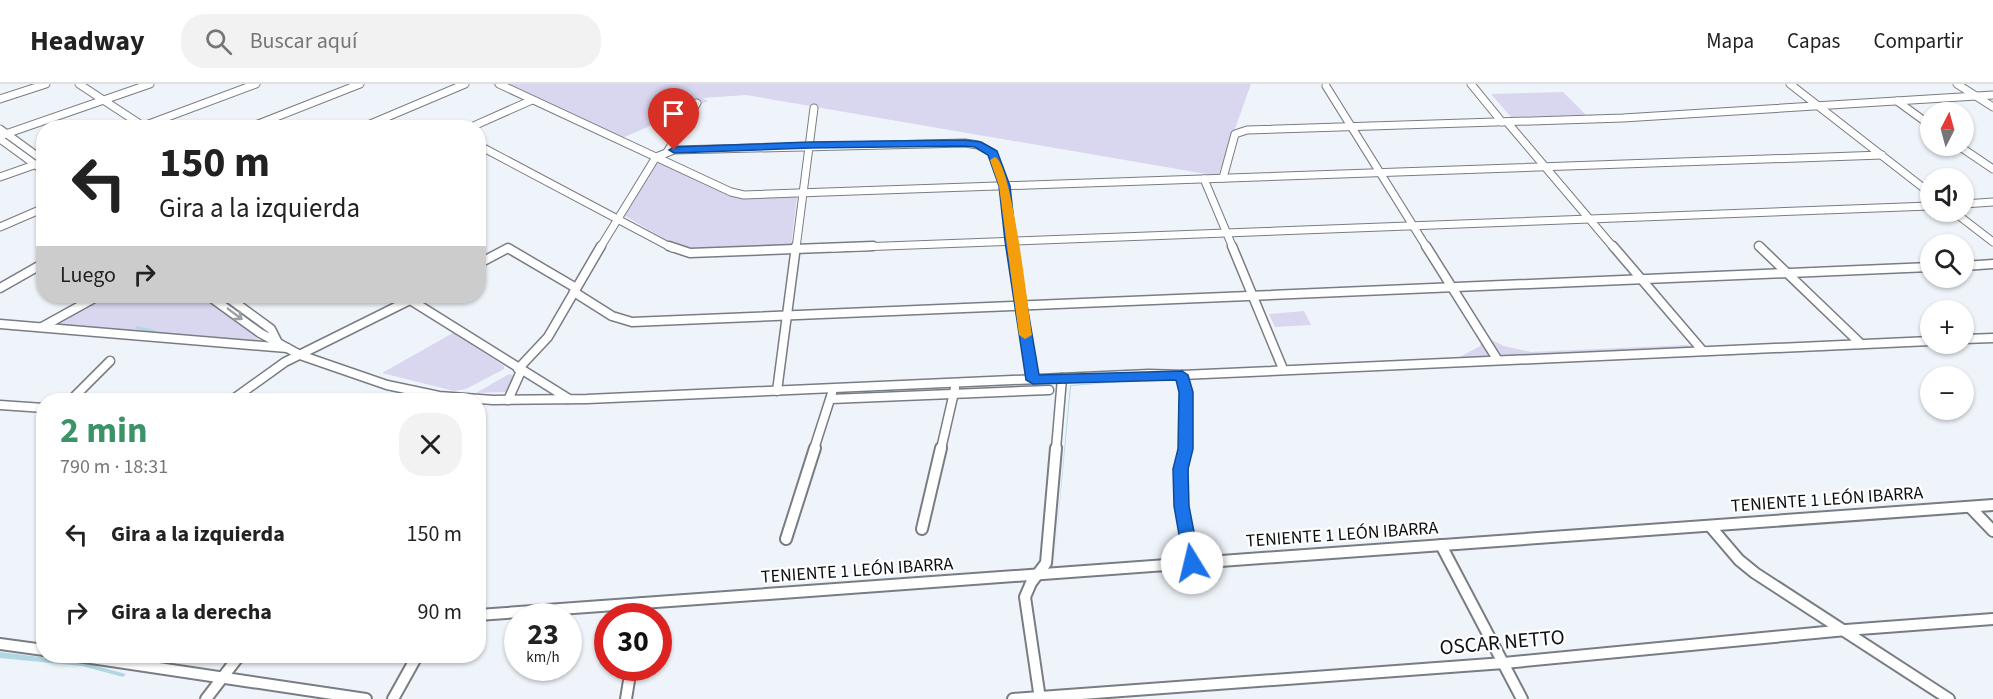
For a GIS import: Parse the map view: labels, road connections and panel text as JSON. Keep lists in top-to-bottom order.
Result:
{
  "streets": {
    "street": ["TENIENTE 1 LEÓN IBARRA", "OSCAR NETTO"]
  },
  "north": "top",
  "page": {
    "header": "Headway",
    "search": "Buscar aquí",
    "nav": ["Mapa", "Capas", "Compartir"],
    "map_buttons": ["+", "−"],
    "turn": ["150 m", "Gira a la izquierda"],
    "then": "Luego",
    "heading": ["2 min", "790 m · 18:31"],
    "list": [
      {
        "name": "Gira a la izquierda",
        "value": "150 m"
      },
      {
        "name": "Gira a la derecha",
        "value": "90 m"
      }
    ],
    "speed": "23 km/h",
    "limit": "30"
  }
}
